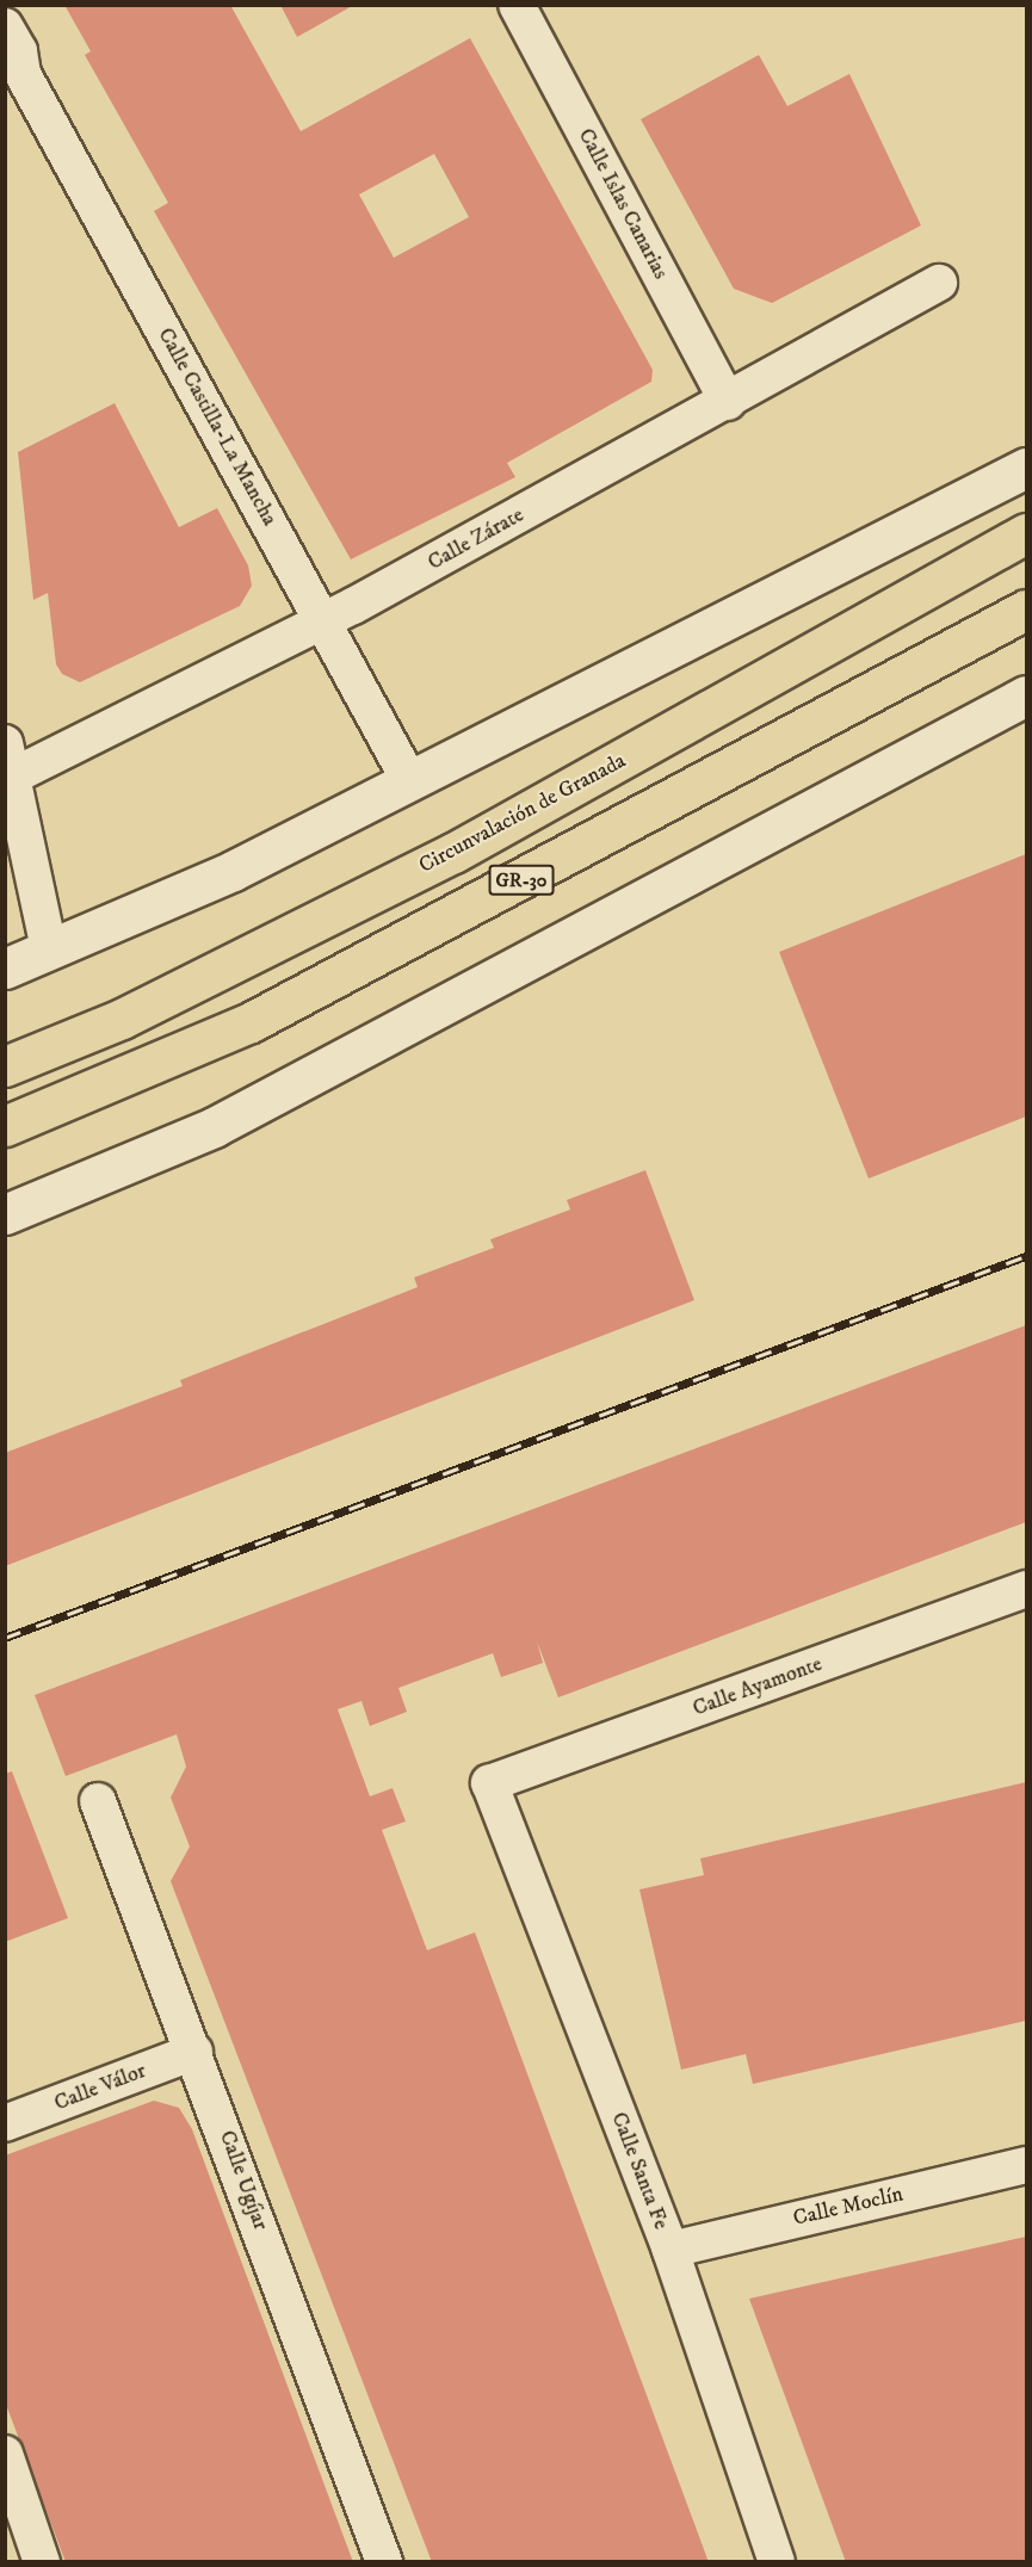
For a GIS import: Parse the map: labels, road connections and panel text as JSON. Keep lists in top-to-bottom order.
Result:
{
  "streets": {
    "highway": ["Circunvalación de Granada", "GR-30"],
    "street": [
      "Calle Islas Canarias",
      "Calle Castilla-La Mancha",
      "Calle Zárate",
      "Calle Ayamonte",
      "Calle Válor",
      "Calle Santa Fe",
      "Calle Ugíjar",
      "Calle Moclín"
    ]
  },
  "crossings": [
    ["Calle Islas Canarias", "Calle Zárate"],
    ["Calle Castilla-La Mancha", "Calle Zárate"],
    ["Calle Ayamonte", "Calle Santa Fe"],
    ["Calle Válor", "Calle Ugíjar"],
    ["Calle Santa Fe", "Calle Moclín"]
  ]
}
